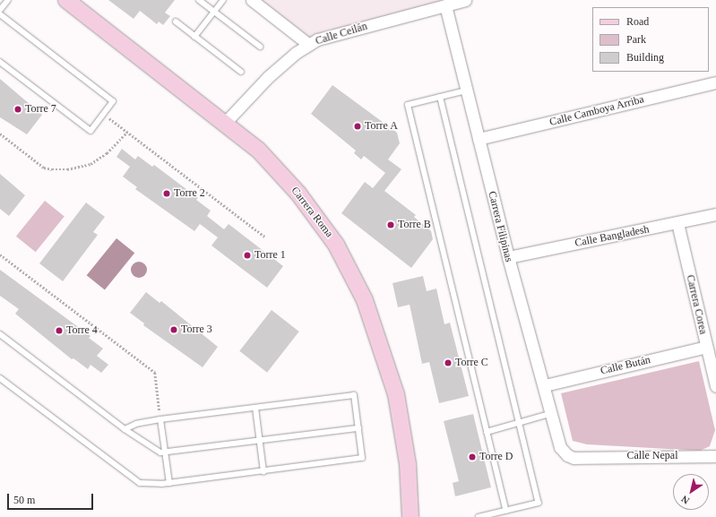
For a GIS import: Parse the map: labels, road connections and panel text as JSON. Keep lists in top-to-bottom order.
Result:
{
  "streets": {
    "street": [
      "Calle Ceilán",
      "Calle Camboya Arriba",
      "Carrera Roma",
      "Carrera Filipinas",
      "Calle Bangladesh",
      "Carrera Corea",
      "Calle Bután",
      "Calle Nepal"
    ]
  },
  "crossings": [
    ["Calle Ceilán", "Carrera Roma"],
    ["Calle Ceilán", "Carrera Filipinas"],
    ["Calle Camboya Arriba", "Carrera Filipinas"],
    ["Carrera Filipinas", "Calle Bangladesh"],
    ["Carrera Filipinas", "Calle Bután"],
    ["Carrera Filipinas", "Calle Nepal"],
    ["Calle Bangladesh", "Carrera Corea"],
    ["Carrera Corea", "Calle Bután"]
  ],
  "places": [
    "Torre 7",
    "Torre A",
    "Torre 2",
    "Torre B",
    "Torre 1",
    "Torre 3",
    "Torre 4",
    "Torre C",
    "Torre D"
  ],
  "legend": ["Road", "Park", "Building"],
  "scale_bar": "50 m",
  "north": "bottom left"
}
